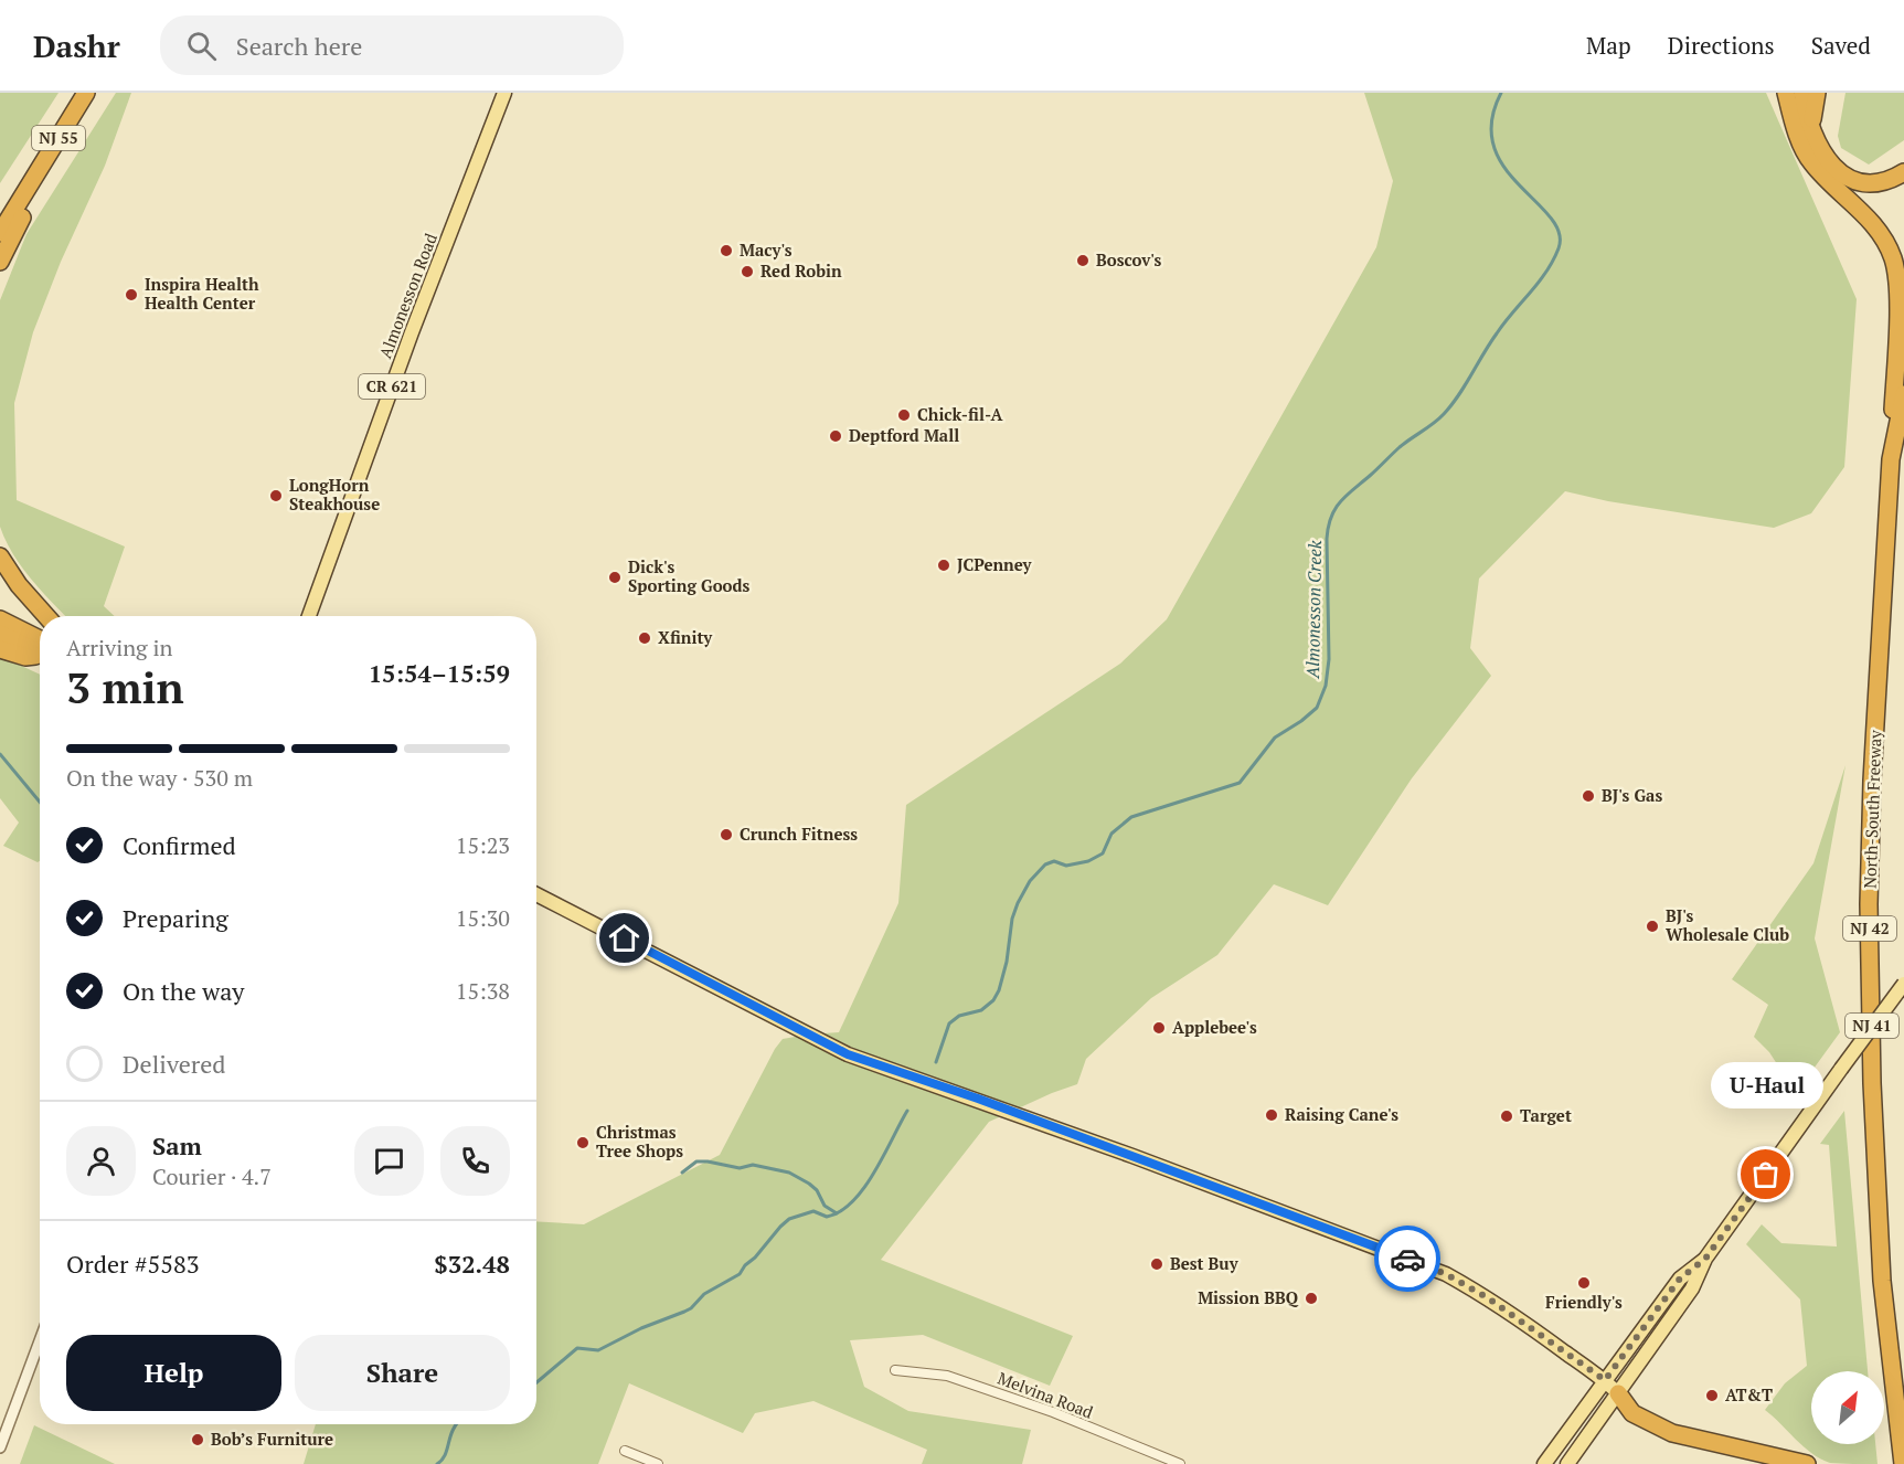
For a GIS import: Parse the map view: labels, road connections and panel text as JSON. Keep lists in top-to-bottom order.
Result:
{
  "streets": {
    "highway": ["NJ 55", "North-South Freeway", "NJ 42"],
    "main road": ["Almonesson Road", "CR 621", "NJ 41"],
    "street": ["Melvina Road"]
  },
  "water": ["Almonesson Creek"],
  "places": [
    "Macy's",
    "Boscov's",
    "Red Robin",
    "Inspira Health Health Center",
    "Chick-fil-A",
    "Deptford Mall",
    "LongHorn Steakhouse",
    "JCPenney",
    "Dick's Sporting Goods",
    "Xfinity",
    "BJ's Gas",
    "Crunch Fitness",
    "BJ's Wholesale Club",
    "Applebee's",
    "Raising Cane's",
    "Target",
    "Christmas Tree Shops",
    "U-Haul",
    "Best Buy",
    "Friendly's",
    "Mission BBQ",
    "AT&T",
    "Bob’s Furniture"
  ],
  "north": "top right",
  "page": {
    "header": "Dashr",
    "search": "Search here",
    "nav": ["Map", "Directions", "Saved"],
    "heading": ["3 min", "Arriving in", "15:54–15:59"],
    "panel": [
      "Sam",
      "Courier · 4.7",
      "Order #5583",
      "$32.48"
    ],
    "bar": "On the way · 530 m",
    "list": [
      ["Confirmed", "15:23"],
      ["Preparing", "15:30"],
      ["On the way", "15:38"],
      "Delivered"
    ],
    "bubble": "U-Haul",
    "buttons": ["Help", "Share"]
  }
}
